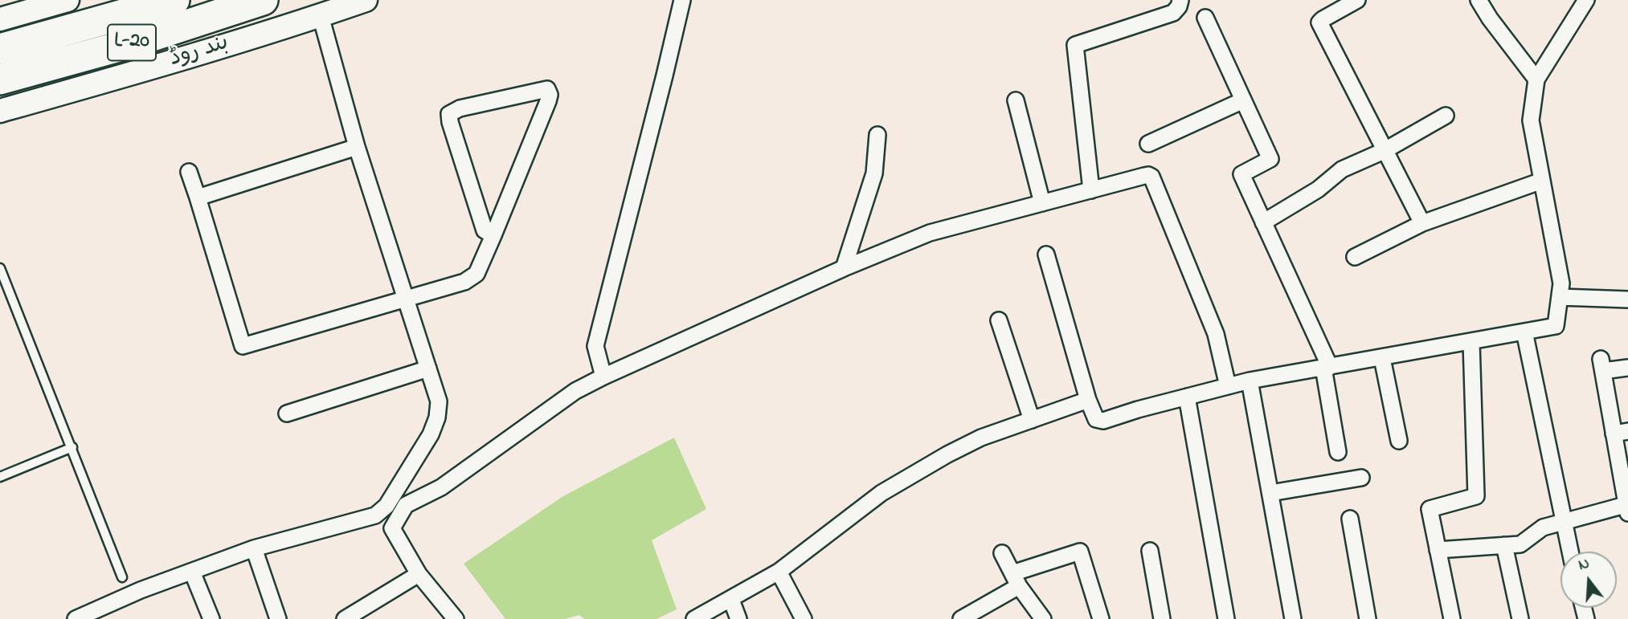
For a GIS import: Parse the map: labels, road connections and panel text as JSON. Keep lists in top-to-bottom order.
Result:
{
  "streets": {
    "highway": ["L-20"],
    "main road": ["بند روڈ"]
  },
  "north": "top"
}
